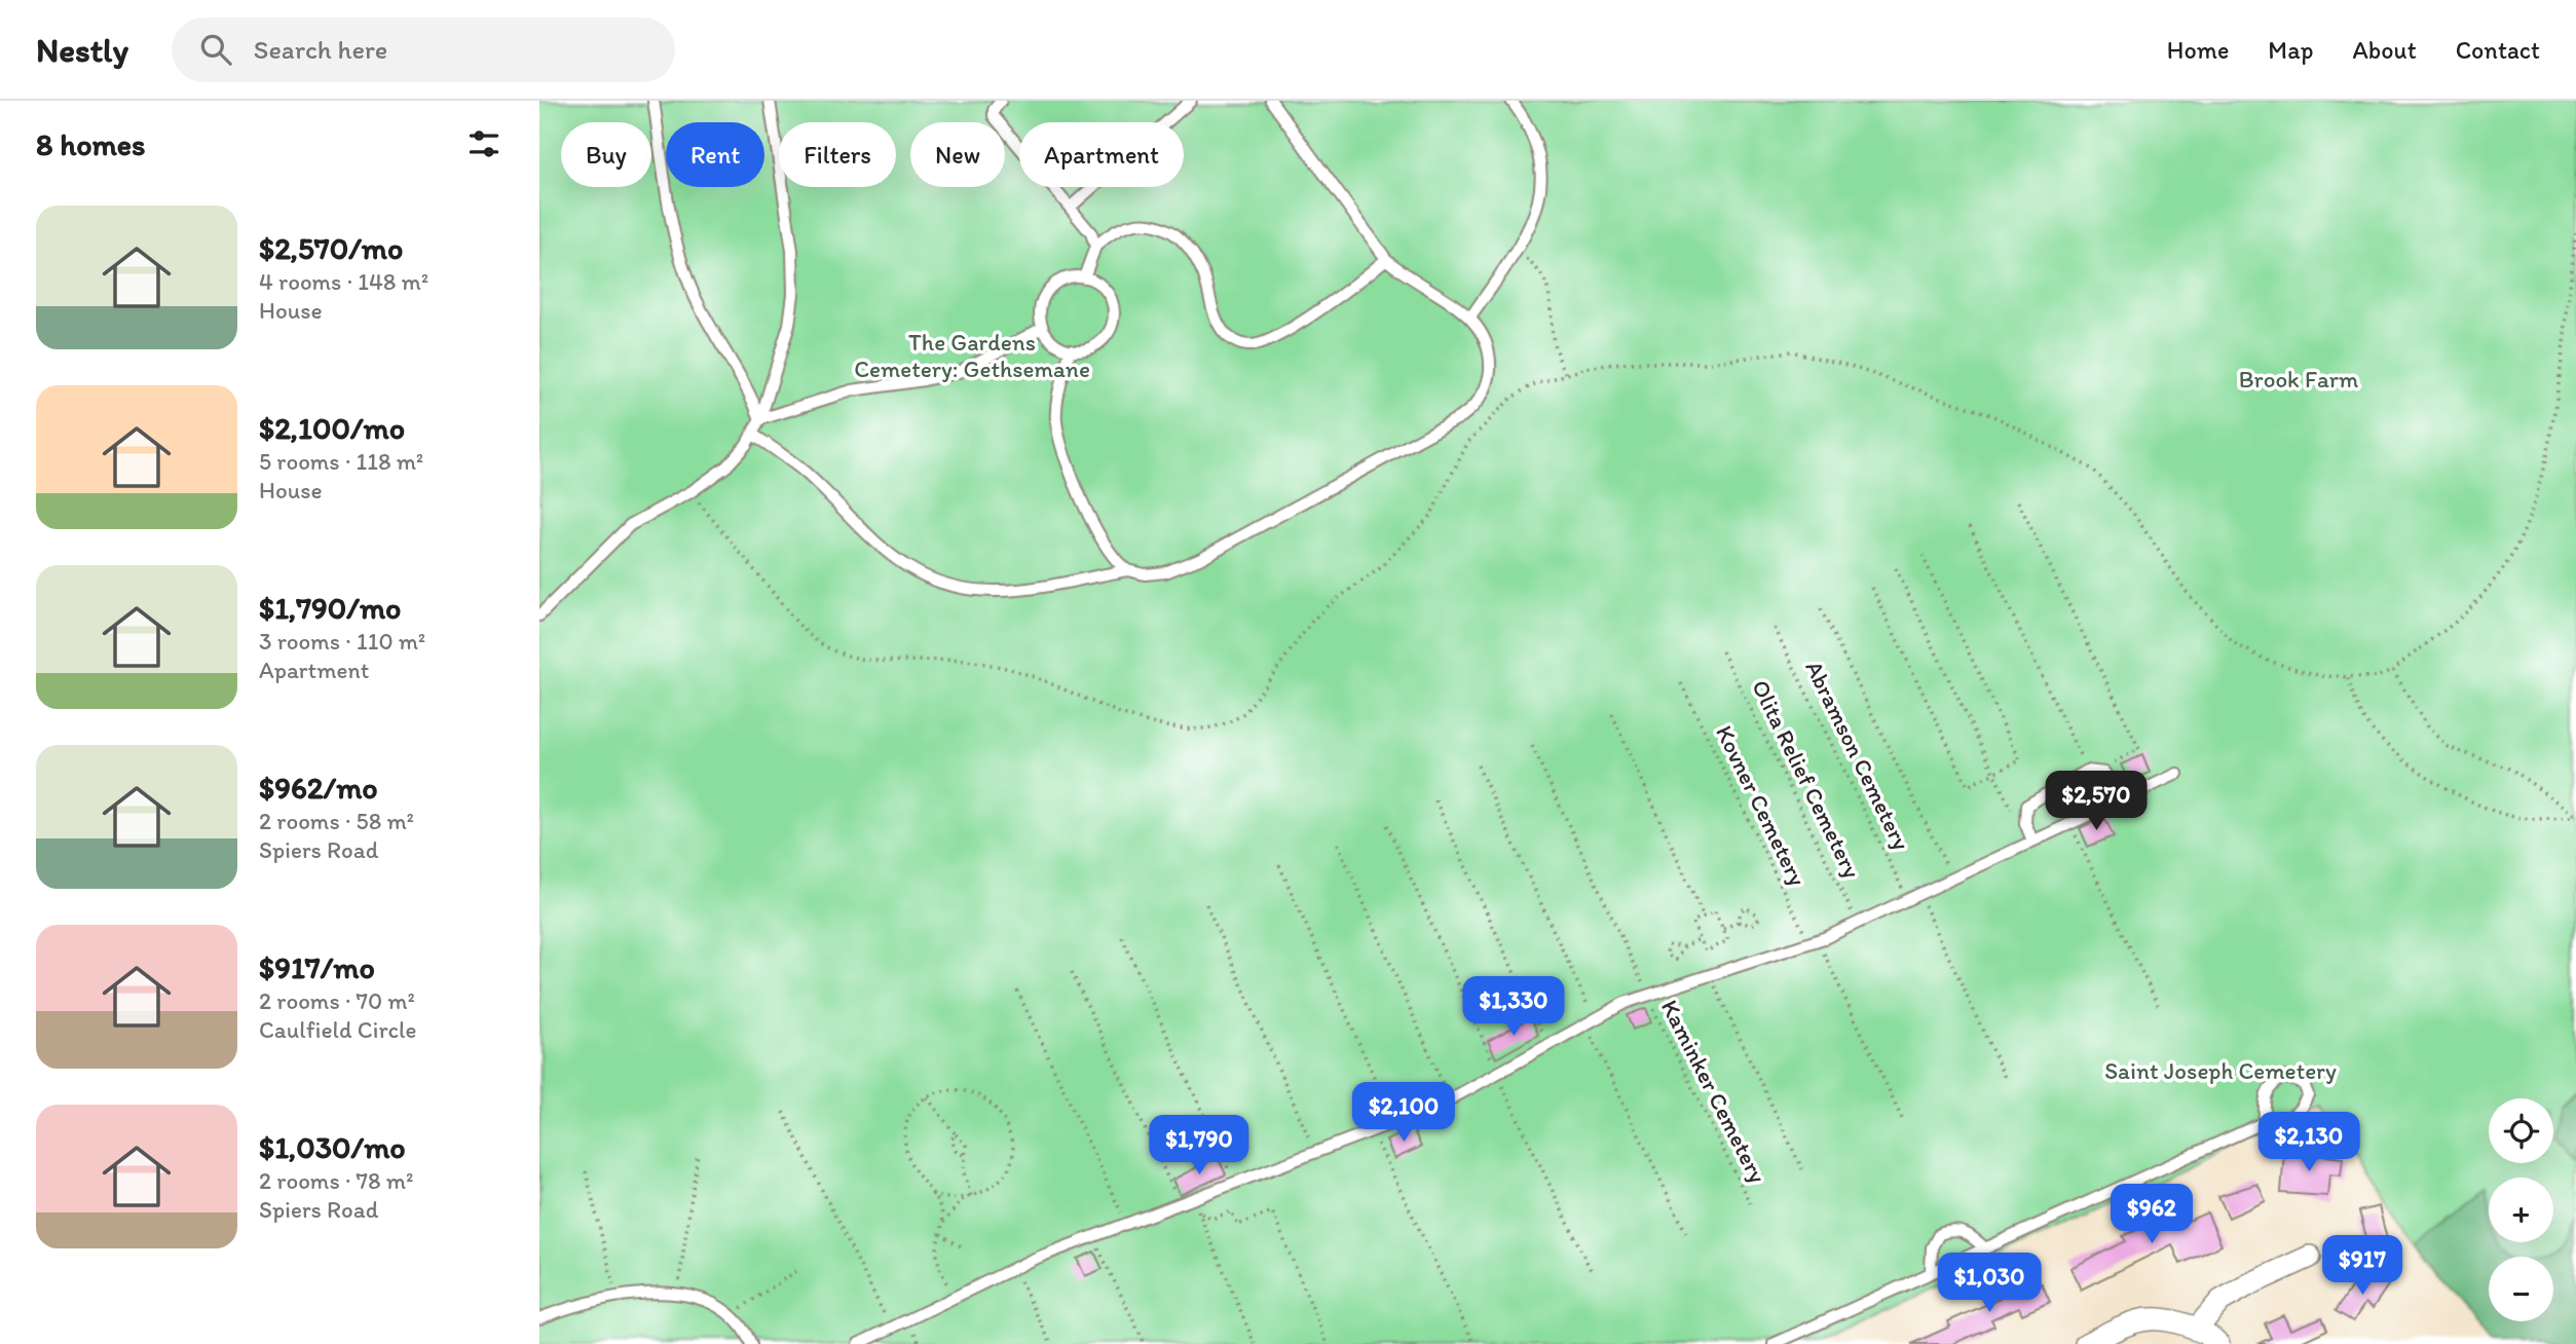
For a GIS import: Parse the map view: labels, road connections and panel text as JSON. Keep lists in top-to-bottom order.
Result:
{
  "streets": {
    "path": [
      "Abramson Cemetery",
      "Olita Relief Cemetery",
      "Kovner Cemetery",
      "Kaminker Cemetery"
    ]
  },
  "parks": ["The Gardens Cemetery: Gethsemane", "Brook Farm", "Saint Joseph Cemetery"],
  "page": {
    "header": "Nestly",
    "search": "Search here",
    "nav": [
      "Home",
      "Map",
      "About",
      "Contact"
    ],
    "heading": "8 homes",
    "chip": [
      "Buy",
      "Rent",
      "Filters",
      "New",
      "Apartment"
    ],
    "list": [
      {
        "name": "$2,570/mo",
        "note": "4 rooms · 148 m² · House"
      },
      {
        "name": "$2,100/mo",
        "note": "5 rooms · 118 m² · House"
      },
      {
        "name": "$1,790/mo",
        "note": "3 rooms · 110 m² · Apartment"
      },
      {
        "name": "$962/mo",
        "note": "2 rooms · 58 m² · Spiers Road"
      },
      {
        "name": "$917/mo",
        "note": "2 rooms · 70 m² · Caulfield Circle"
      },
      {
        "name": "$1,030/mo",
        "note": "2 rooms · 78 m² · Spiers Road"
      }
    ],
    "price": [
      "$2,570",
      "$1,330",
      "$2,100",
      "$2,130",
      "$1,790",
      "$962",
      "$917",
      "$1,030"
    ],
    "map_buttons": ["+", "−"]
  }
}
